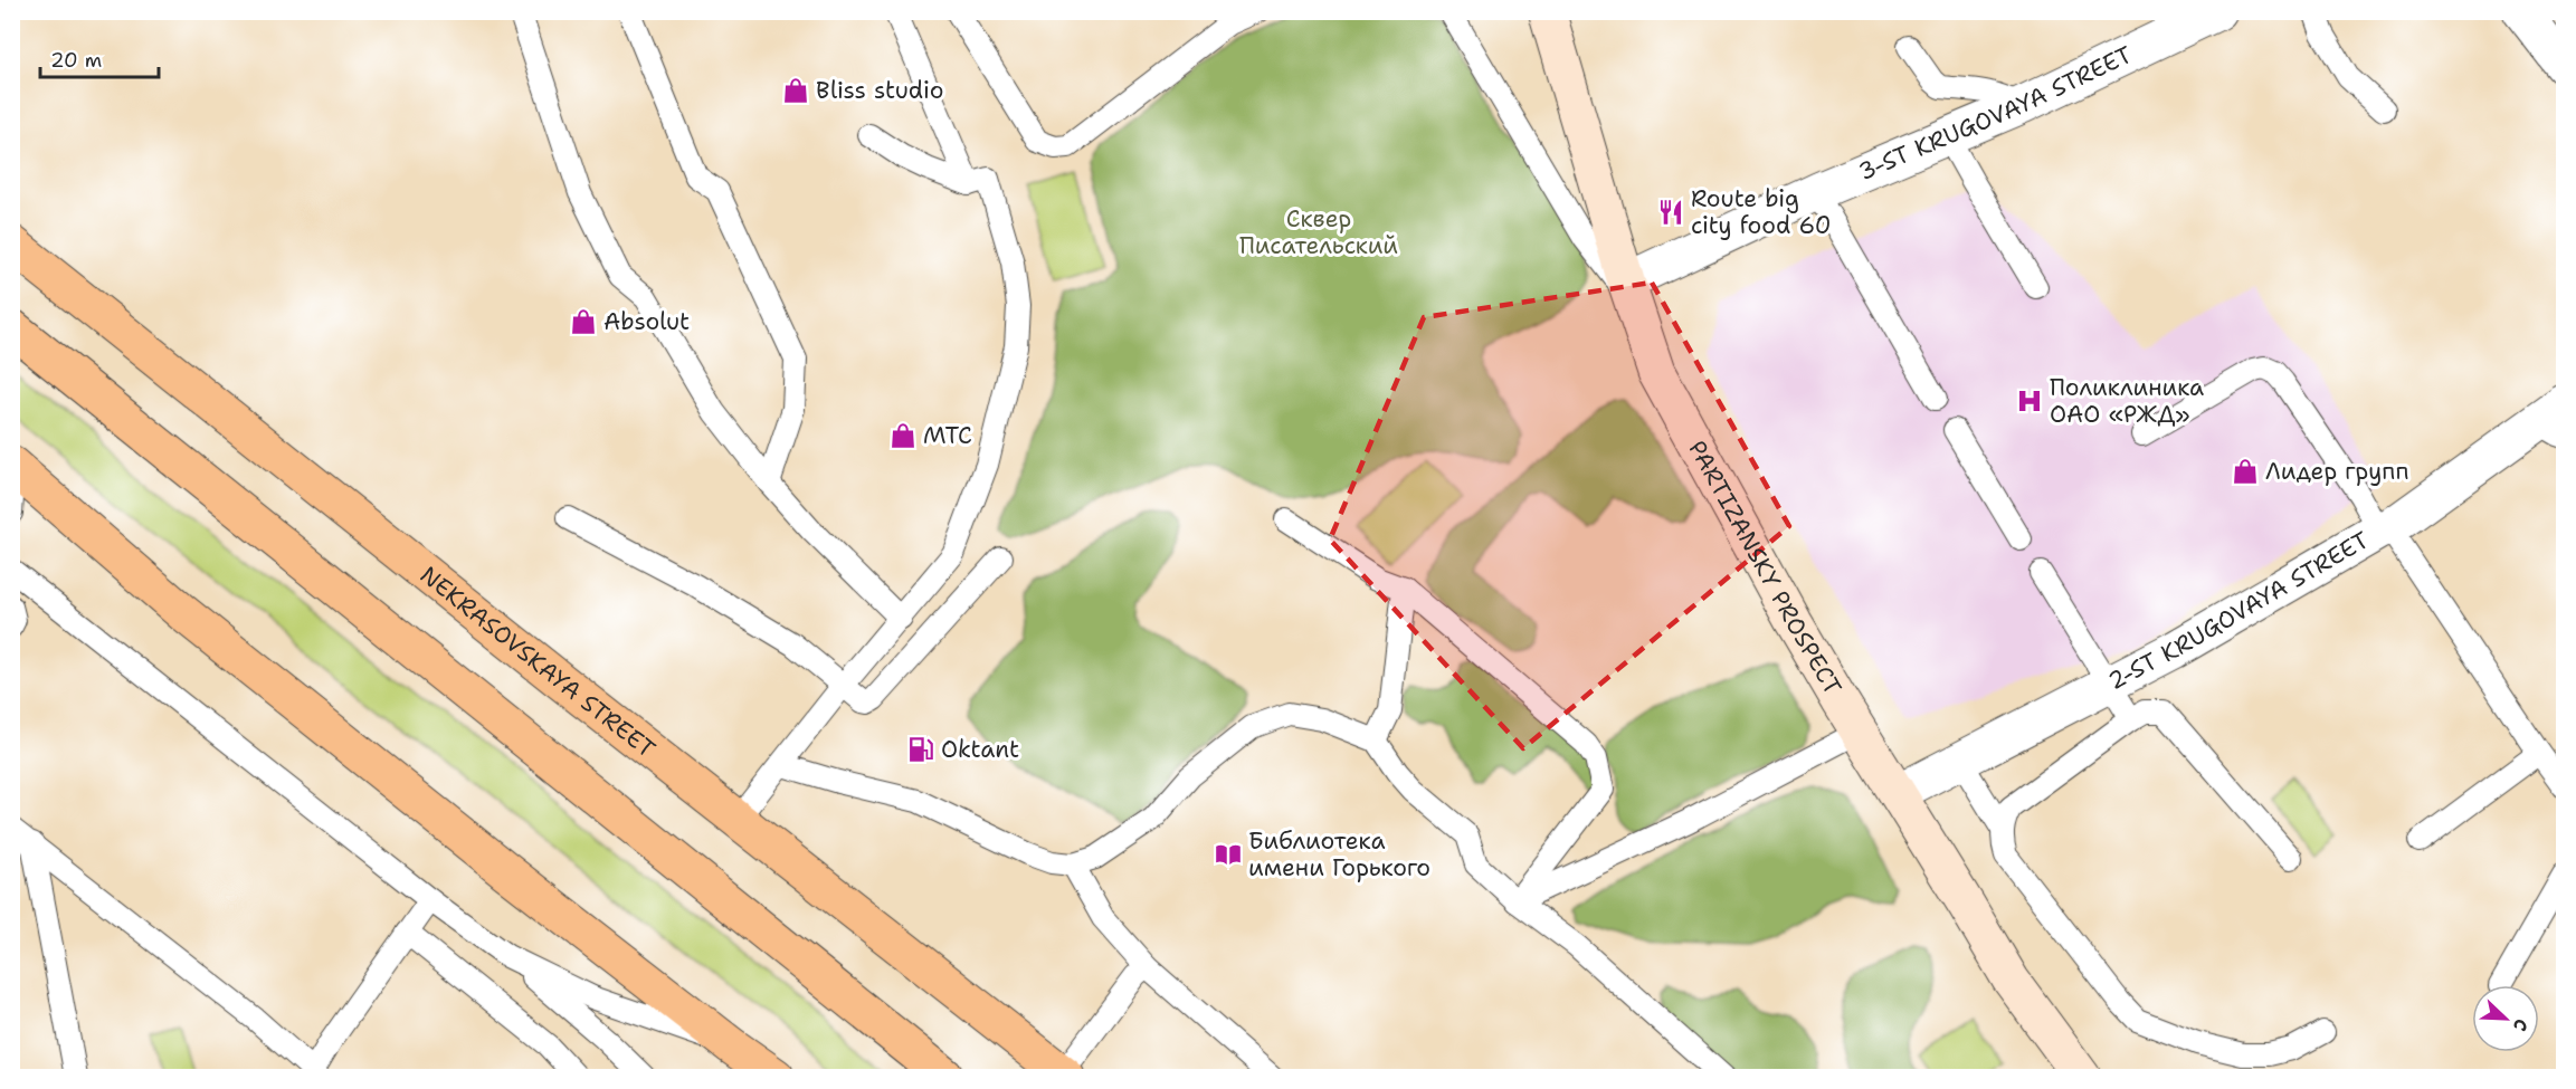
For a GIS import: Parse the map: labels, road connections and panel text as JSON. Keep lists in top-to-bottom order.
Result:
{
  "streets": {
    "main road": ["PARTIZANSKY PROSPECT", "NEKRASOVSKAYA STREET"],
    "street": ["3-ST KRUGOVAYA STREET", "2-ST KRUGOVAYA STREET"]
  },
  "crossings": [
    ["3-ST KRUGOVAYA STREET", "PARTIZANSKY PROSPECT"],
    ["PARTIZANSKY PROSPECT", "2-ST KRUGOVAYA STREET"]
  ],
  "parks": ["Cквер Писательский"],
  "places": {
    "shop": [
      "Bliss studio",
      "Absolut",
      "МТС",
      "Лидер групп"
    ],
    "restaurant": ["Route big city food 60"],
    "hospital": ["Поликлиника ОАО «РЖД»"],
    "fuel station": ["Oktant"],
    "library": ["Библиотека имени Горького"]
  },
  "scale_bar": "20 m",
  "north": "bottom right"
}
